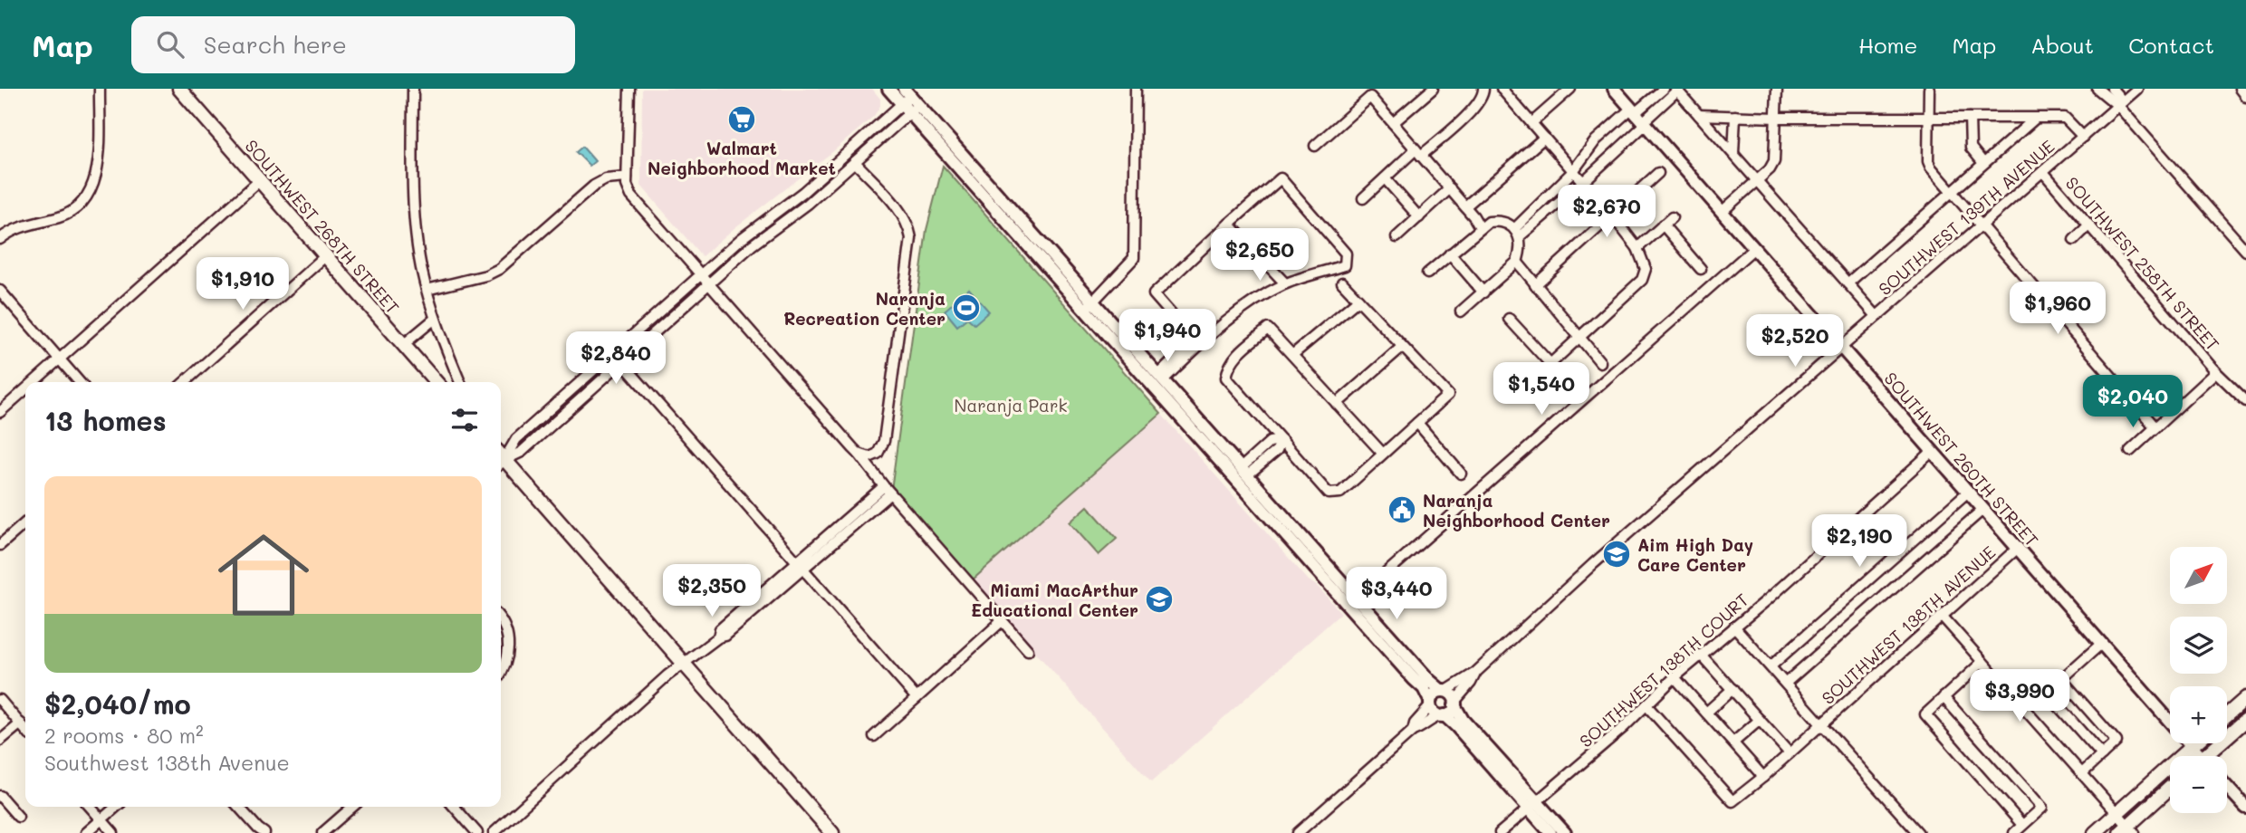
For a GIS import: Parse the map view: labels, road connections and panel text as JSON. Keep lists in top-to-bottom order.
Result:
{
  "streets": {
    "main road": ["SOUTHWEST 268TH STREET"],
    "street": [
      "SOUTHWEST 139TH AVENUE",
      "SOUTHWEST 258TH STREET",
      "SOUTHWEST 260TH STREET",
      "SOUTHWEST 138TH AVENUE",
      "SOUTHWEST 138TH COURT"
    ]
  },
  "crossings": [
    ["SOUTHWEST 139TH AVENUE", "SOUTHWEST 258TH STREET"],
    ["SOUTHWEST 139TH AVENUE", "SOUTHWEST 260TH STREET"],
    ["SOUTHWEST 260TH STREET", "SOUTHWEST 138TH AVENUE"],
    ["SOUTHWEST 260TH STREET", "SOUTHWEST 138TH COURT"],
    ["SOUTHWEST 138TH AVENUE", "SOUTHWEST 138TH COURT"]
  ],
  "parks": ["Naranja Park"],
  "places": {
    "supermarket": ["Walmart Neighborhood Market"],
    "sports": ["Naranja Recreation Center"],
    "public building": ["Naranja Neighborhood Center"],
    "school or university": ["Aim High Day Care Center", "Miami MacArthur Educational Center"]
  },
  "north": "top right",
  "page": {
    "header": "Map",
    "search": "Search here",
    "nav": [
      "Home",
      "Map",
      "About",
      "Contact"
    ],
    "price": [
      "$2,670",
      "$2,650",
      "$1,910",
      "$1,960",
      "$1,940",
      "$2,520",
      "$2,840",
      "$1,540",
      "$2,040",
      "$2,190",
      "$2,350",
      "$3,440",
      "$3,990"
    ],
    "heading": "13 homes",
    "list": [
      {
        "name": "$2,040/mo",
        "note": "2 rooms · 80 m² · Southwest 138th Avenue"
      }
    ],
    "map_buttons": ["+", "−"]
  }
}
